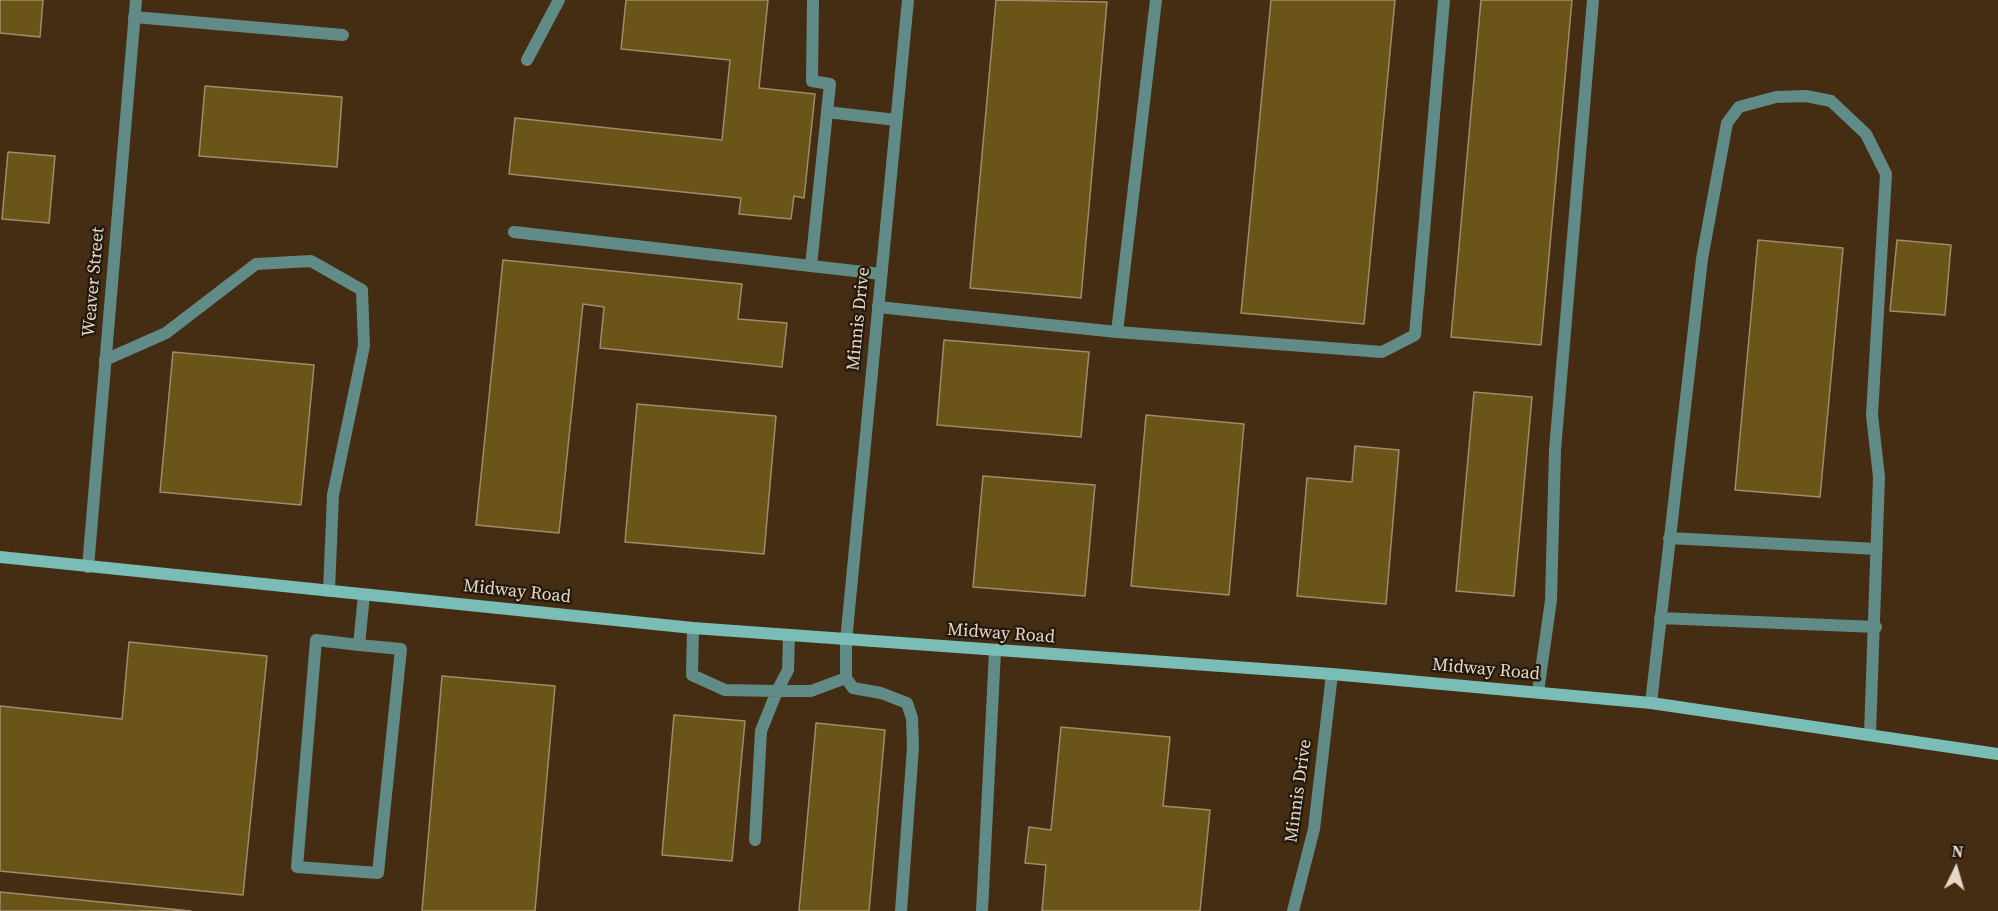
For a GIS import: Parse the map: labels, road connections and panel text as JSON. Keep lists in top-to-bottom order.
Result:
{
  "streets": {
    "main road": ["Midway Road"],
    "street": ["Weaver Street", "Minnis Drive"]
  },
  "crossings": [
    ["Weaver Street", "Midway Road"],
    ["Minnis Drive", "Midway Road"]
  ],
  "north": "top"
}
